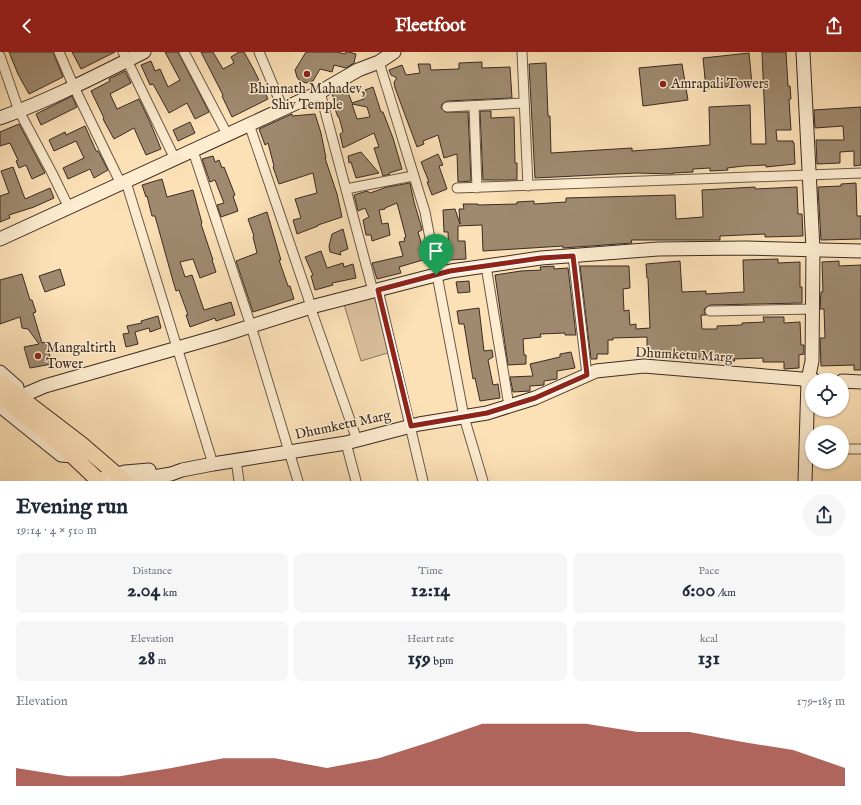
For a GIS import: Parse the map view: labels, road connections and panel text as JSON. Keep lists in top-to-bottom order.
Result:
{
  "streets": {
    "street": ["Dhumketu Marg"]
  },
  "places": ["Bhimnath Mahadev, Shiv Temple", "Amrapali Towers", "Mangaltirth Tower"],
  "page": {
    "header": "Fleetfoot",
    "heading": ["Evening run", "19:14 · 4 × 510 m"],
    "stats": [
      ["Distance", "2.04 km"],
      ["Time", "12:14"],
      ["Pace", "6:00 /km"],
      ["Elevation", "28 m"],
      ["Heart rate", "159 bpm"],
      ["kcal", "131"]
    ],
    "chart": ["Elevation", "179–185 m"]
  }
}
